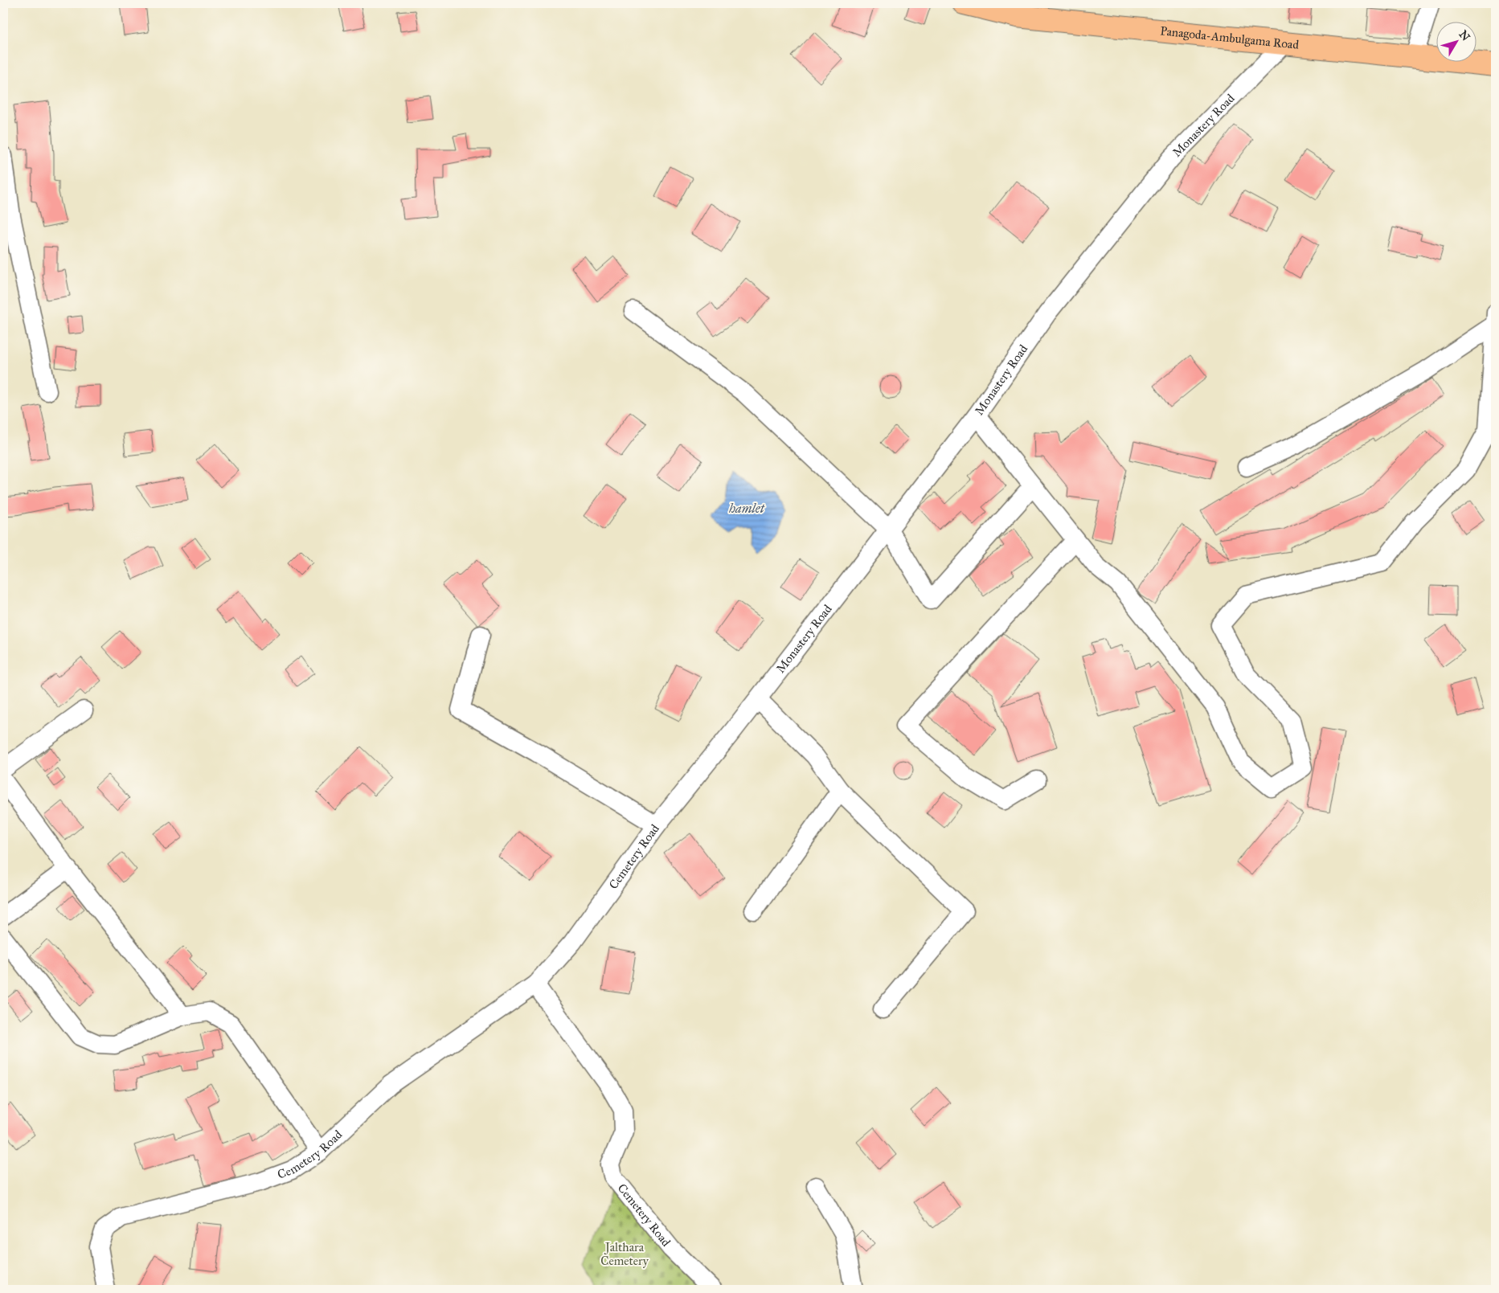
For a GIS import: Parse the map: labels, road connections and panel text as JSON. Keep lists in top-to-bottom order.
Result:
{
  "streets": {
    "main road": ["Panagoda-Ambulgama Road"],
    "street": ["Monastery Road", "Cemetery Road"]
  },
  "crossings": [
    ["Panagoda-Ambulgama Road", "Monastery Road"],
    ["Monastery Road", "Cemetery Road"]
  ],
  "water": ["hamlet"],
  "parks": ["Jalthara Cemetery"],
  "north": "top right"
}
